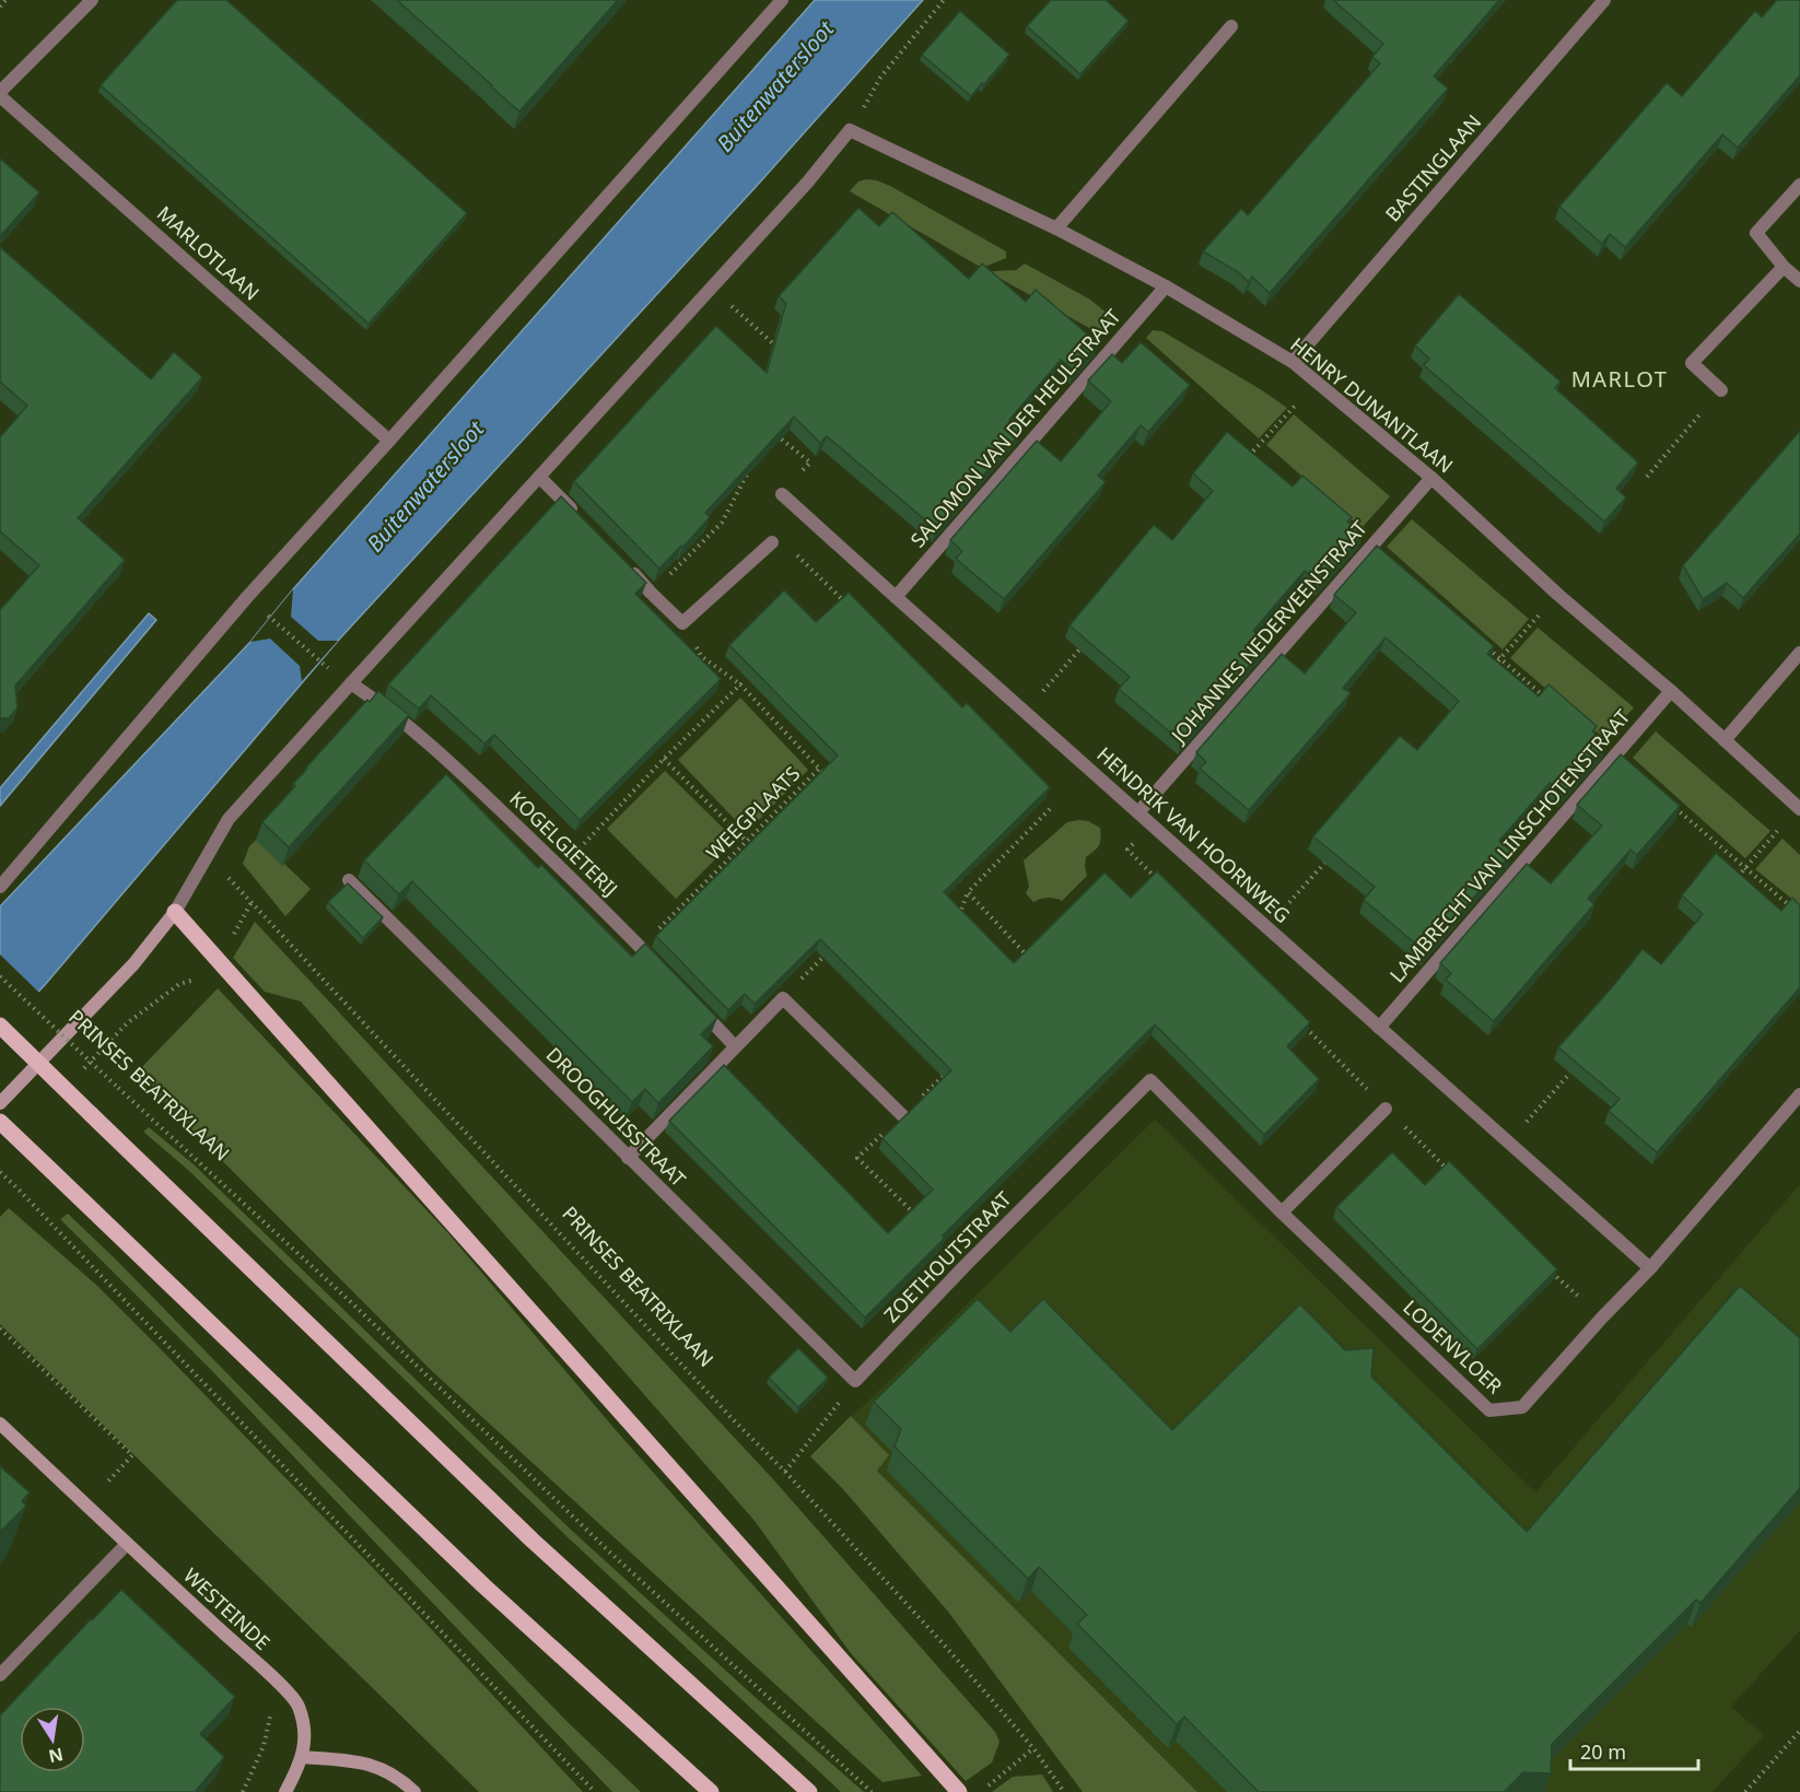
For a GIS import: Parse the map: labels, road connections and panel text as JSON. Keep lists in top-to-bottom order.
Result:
{
  "streets": {
    "street": [
      "BASTINGLAAN",
      "MARLOTLAAN",
      "HENRY DUNANTLAAN",
      "SALOMON VAN DER HEULSTRAAT",
      "JOHANNES NEDERVEENSTRAAT",
      "HENDRIK VAN HOORNWEG",
      "KOGELGIETERIJ",
      "LAMBRECHT VAN LINSCHOTENSTRAAT",
      "DROOGHUISSTRAAT",
      "ZOETHOUTSTRAAT",
      "LODENVLOER",
      "WESTEINDE"
    ],
    "path": ["WEEGPLAATS", "PRINSES BEATRIXLAAN"]
  },
  "crossings": [
    ["BASTINGLAAN", "HENRY DUNANTLAAN"],
    ["HENRY DUNANTLAAN", "SALOMON VAN DER HEULSTRAAT"],
    ["HENRY DUNANTLAAN", "JOHANNES NEDERVEENSTRAAT"],
    ["HENRY DUNANTLAAN", "LAMBRECHT VAN LINSCHOTENSTRAAT"],
    ["SALOMON VAN DER HEULSTRAAT", "HENDRIK VAN HOORNWEG"],
    ["JOHANNES NEDERVEENSTRAAT", "HENDRIK VAN HOORNWEG"],
    ["WEEGPLAATS", "KOGELGIETERIJ"],
    ["HENDRIK VAN HOORNWEG", "LAMBRECHT VAN LINSCHOTENSTRAAT"],
    ["HENDRIK VAN HOORNWEG", "LODENVLOER"],
    ["DROOGHUISSTRAAT", "ZOETHOUTSTRAAT"],
    ["ZOETHOUTSTRAAT", "LODENVLOER"]
  ],
  "districts": ["MARLOT"],
  "water": ["Buitenwatersloot"],
  "scale_bar": "20 m",
  "north": "bottom"
}
